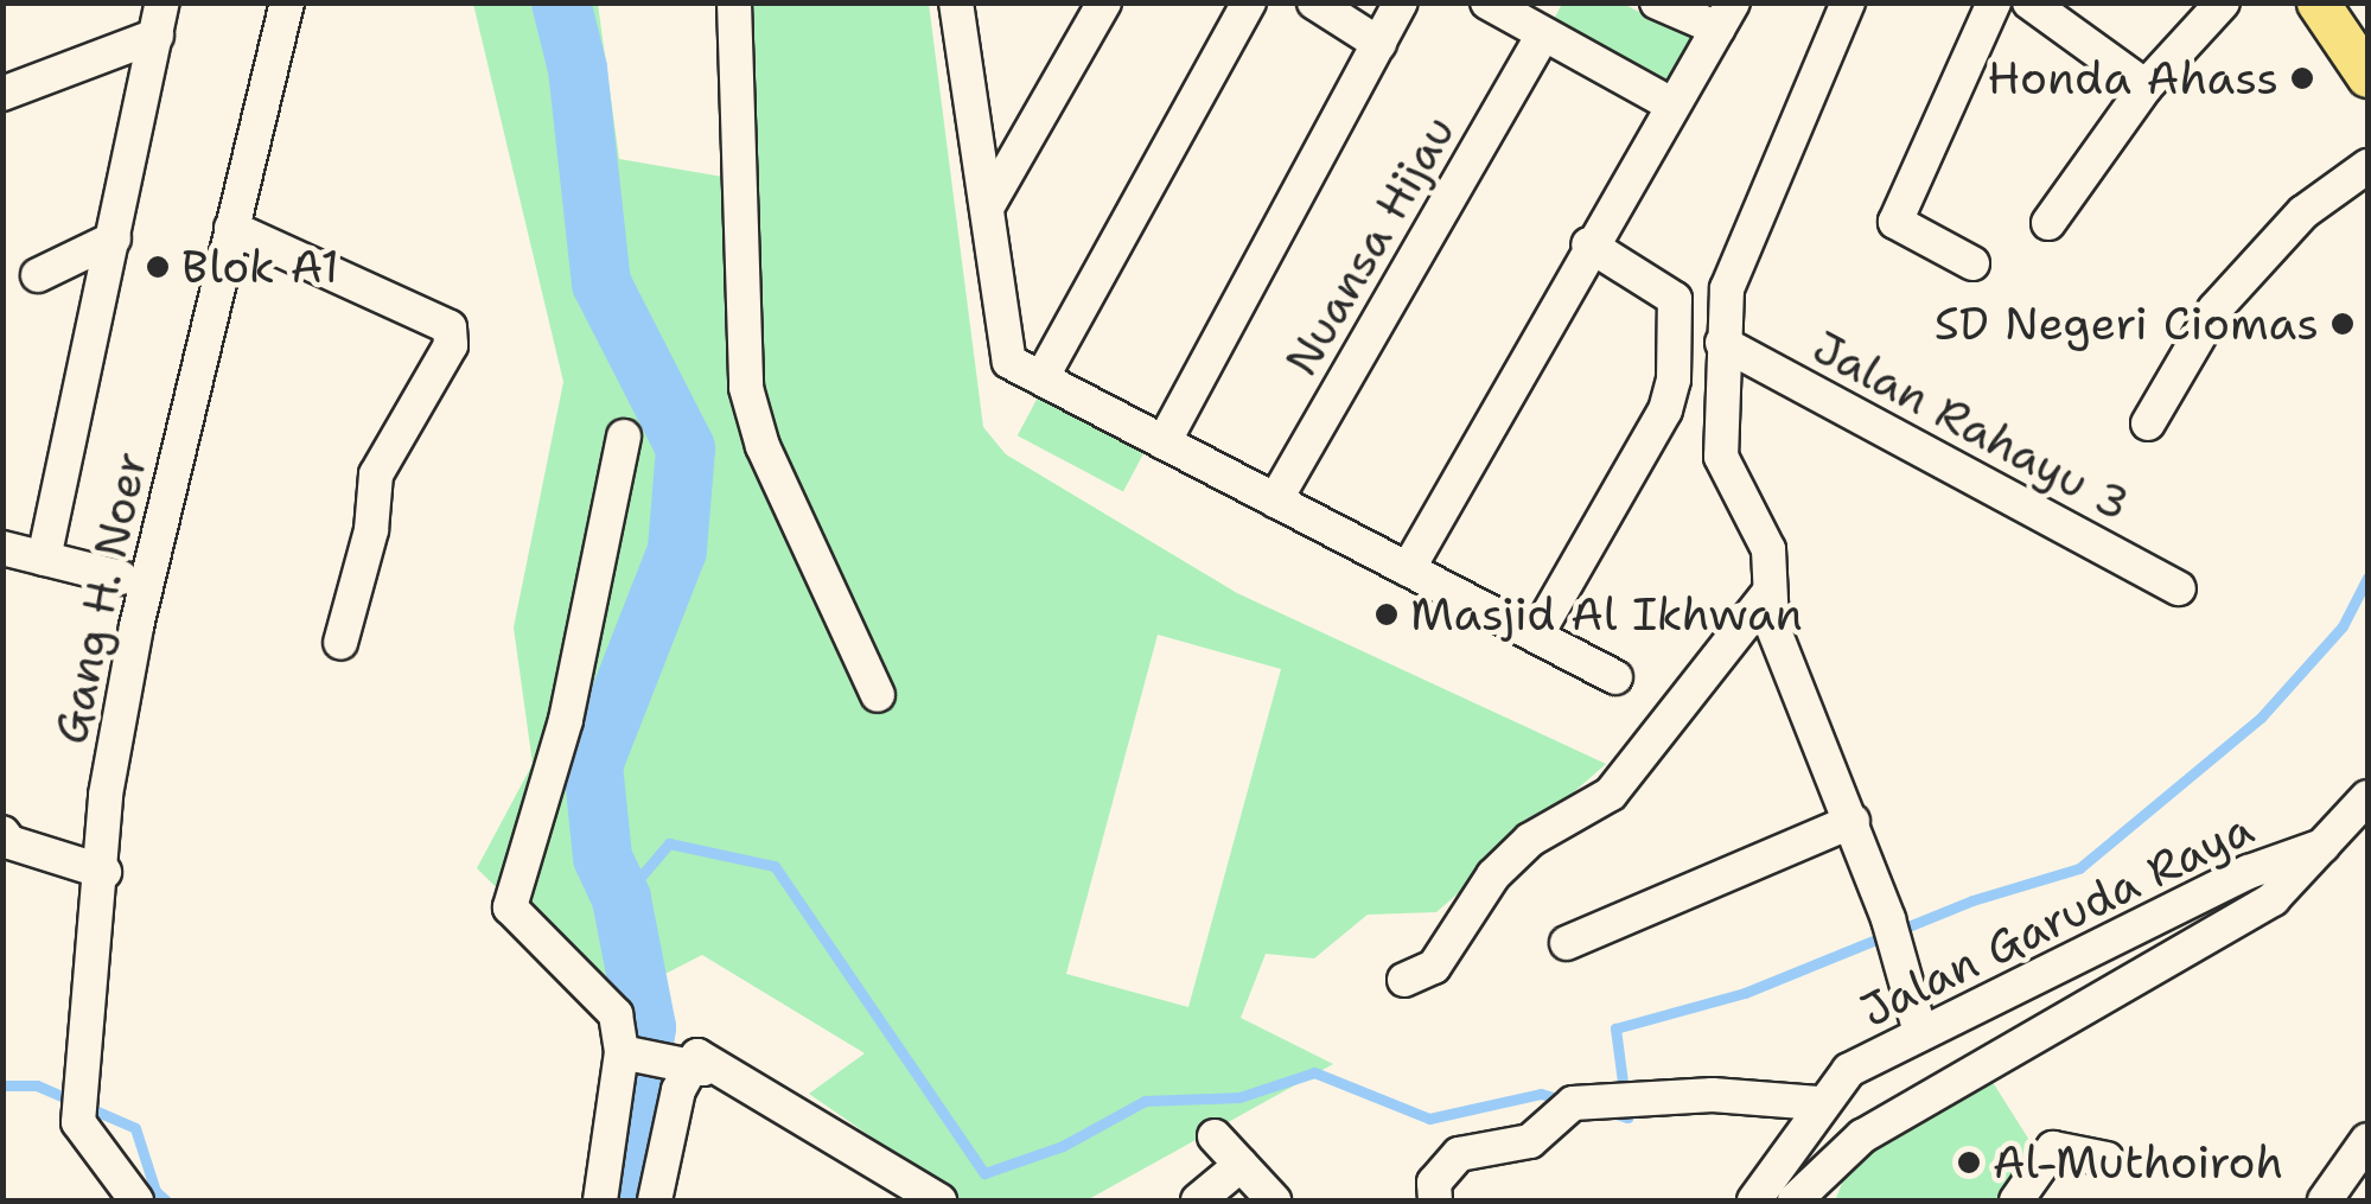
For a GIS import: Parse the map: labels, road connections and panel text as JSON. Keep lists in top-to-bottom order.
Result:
{
  "streets": {
    "street": [
      "Nuansa Hijau",
      "Jalan Rahayu 3",
      "Gang H. Noer",
      "Jalan Garuda Raya"
    ]
  },
  "places": [
    "Honda Ahass",
    "Blok A1",
    "SD Negeri Ciomas",
    "Masjid Al Ikhwan",
    "Al-Muthoiroh"
  ]
}
